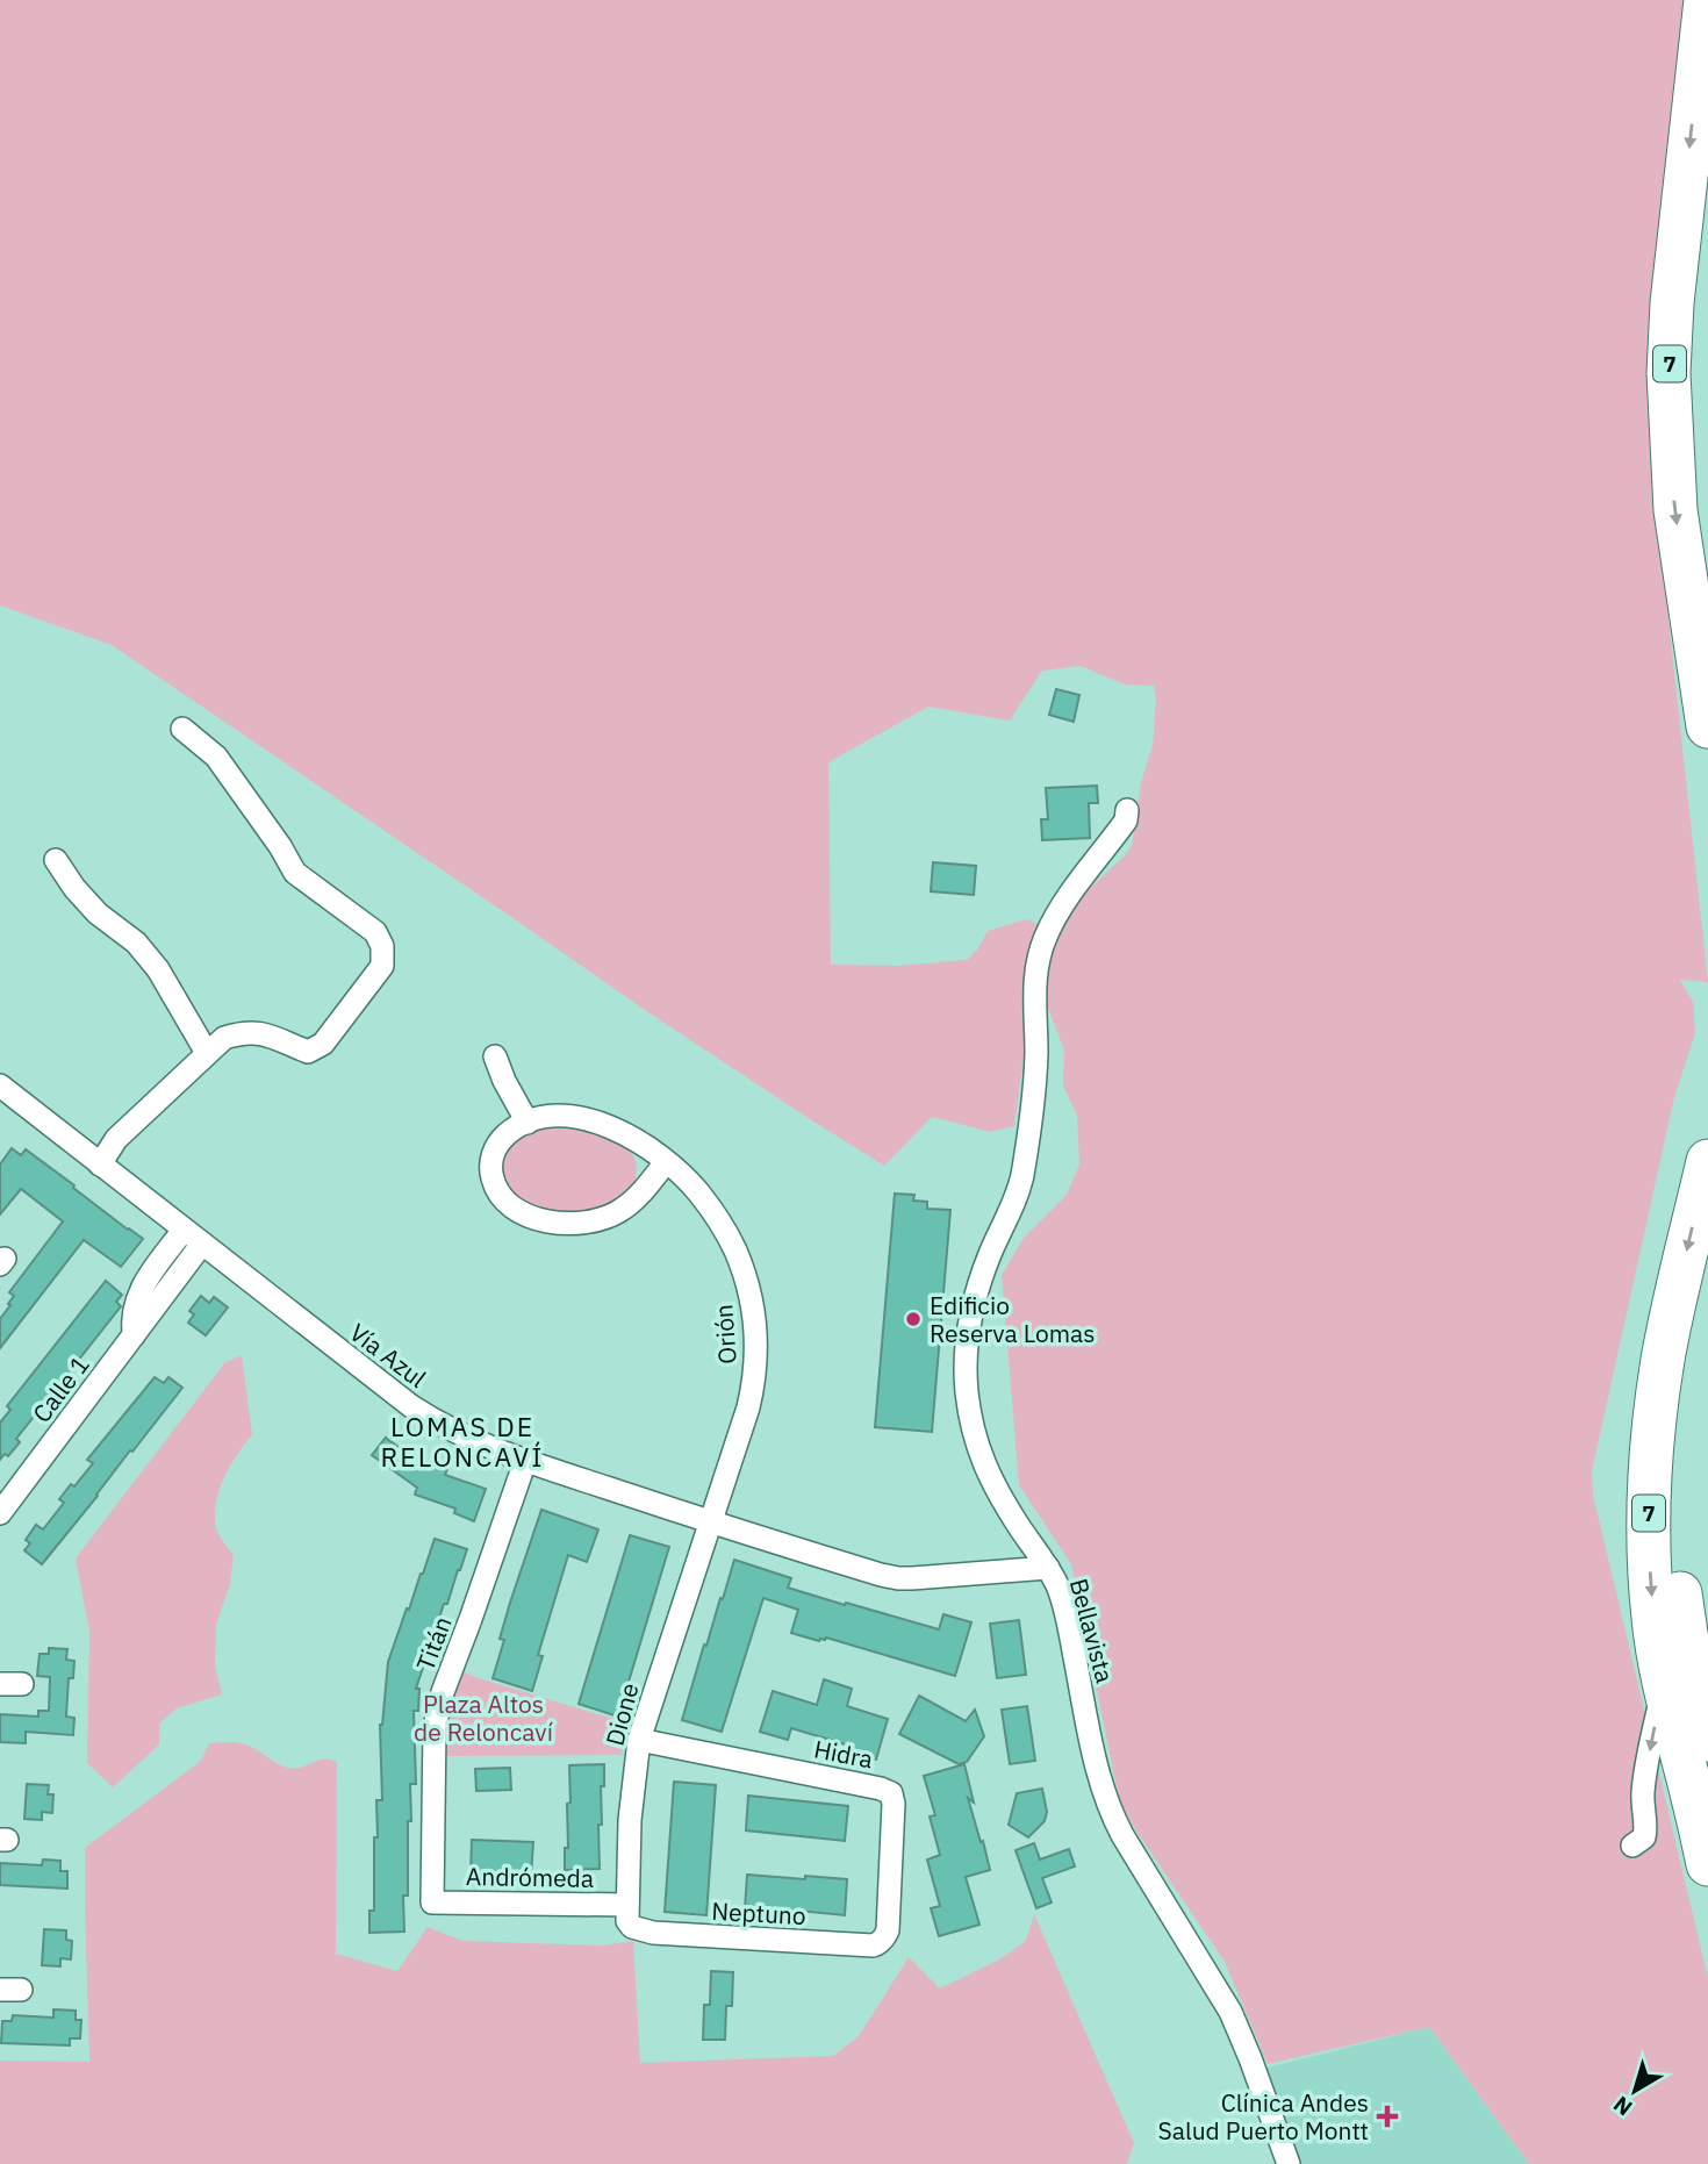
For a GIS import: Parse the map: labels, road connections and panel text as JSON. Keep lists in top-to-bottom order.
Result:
{
  "streets": {
    "highway": ["7"],
    "street": [
      "Orión",
      "Vía Azul",
      "Calle 1",
      "Bellavista",
      "Titán",
      "Dione",
      "Hidra",
      "Andrómeda",
      "Neptuno"
    ]
  },
  "crossings": [
    ["Orión", "Vía Azul"],
    ["Orión", "Dione"],
    ["Vía Azul", "Calle 1"],
    ["Vía Azul", "Bellavista"],
    ["Vía Azul", "Titán"],
    ["Vía Azul", "Dione"],
    ["Titán", "Andrómeda"],
    ["Dione", "Hidra"],
    ["Dione", "Andrómeda"],
    ["Dione", "Neptuno"],
    ["Hidra", "Neptuno"],
    ["Andrómeda", "Neptuno"]
  ],
  "districts": ["LOMAS DE RELONCAVÍ"],
  "parks": ["Plaza Altos de Reloncaví"],
  "places": {
    "other": ["Edificio Reserva Lomas"],
    "health": ["Clínica Andes Salud Puerto Montt"]
  },
  "north": "bottom left"
}
